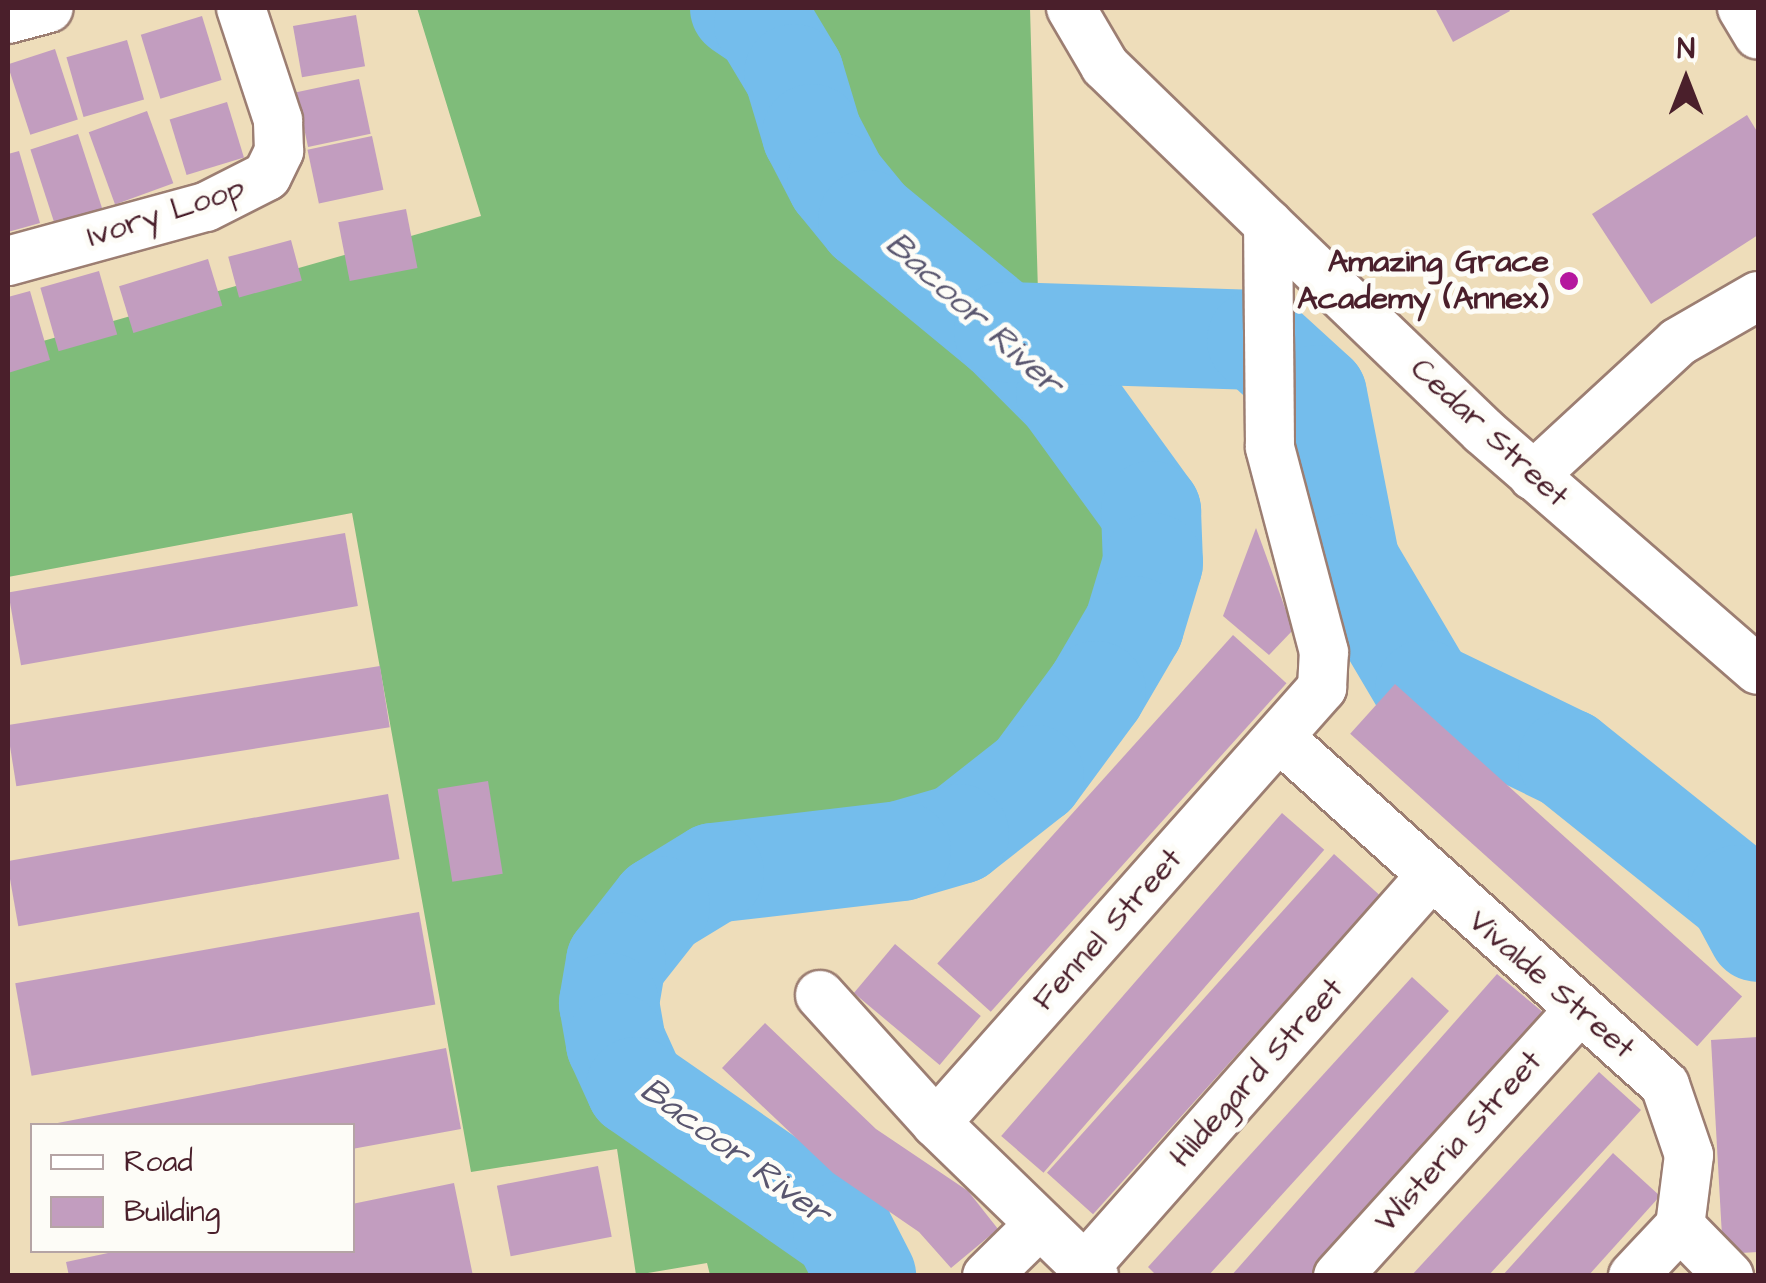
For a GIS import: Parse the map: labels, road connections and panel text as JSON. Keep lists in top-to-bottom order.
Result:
{
  "streets": {
    "street": [
      "Ivory Loop",
      "Cedar Street",
      "Fennel Street",
      "Vivalde Street",
      "Hildegard Street",
      "Wisteria Street"
    ]
  },
  "crossings": [
    ["Cedar Street", "Fennel Street"],
    ["Fennel Street", "Vivalde Street"],
    ["Vivalde Street", "Hildegard Street"],
    ["Vivalde Street", "Wisteria Street"]
  ],
  "water": ["Bacoor River"],
  "places": ["Amazing Grace Academy (Annex)"],
  "legend": ["Road", "Building"],
  "north": "top"
}
